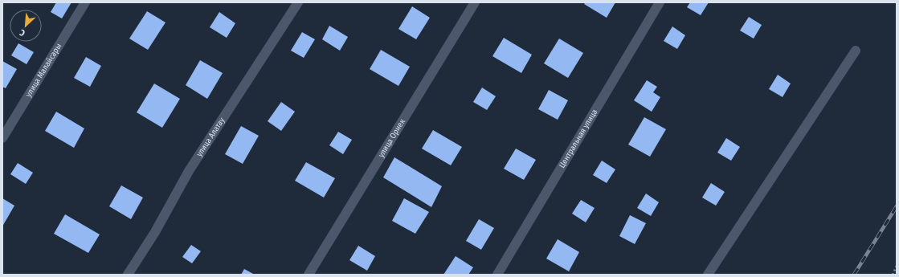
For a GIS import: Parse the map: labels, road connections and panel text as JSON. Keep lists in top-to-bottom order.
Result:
{
  "streets": {
    "street": [
      "улица Малайсары",
      "улица Алатау",
      "улица Орнек",
      "Центральная улица"
    ]
  },
  "north": "bottom left"
}
